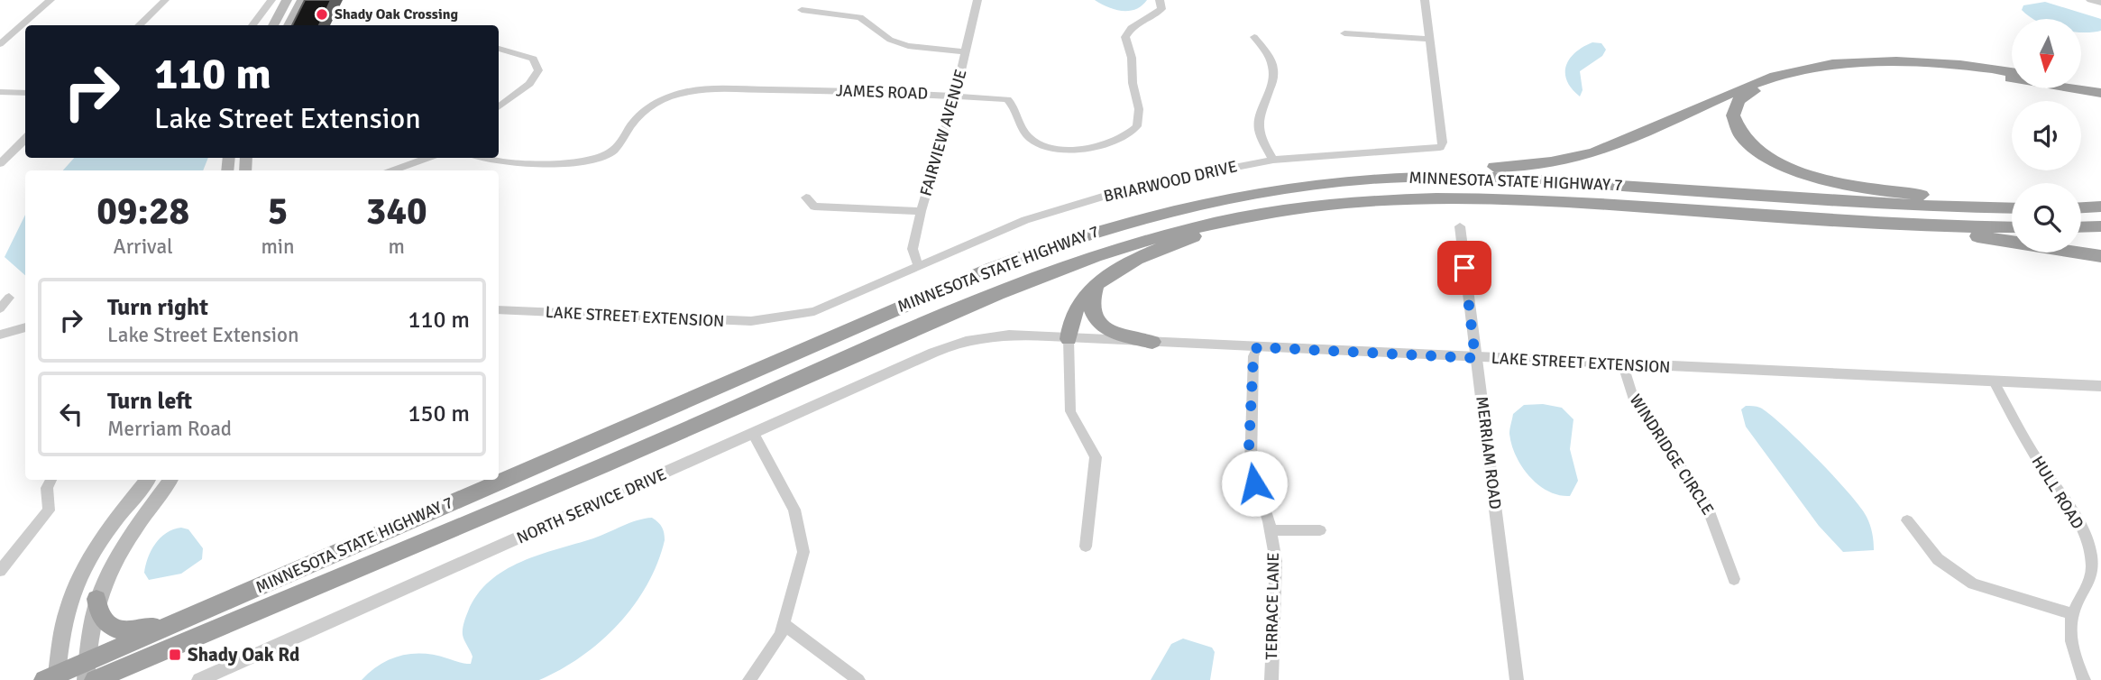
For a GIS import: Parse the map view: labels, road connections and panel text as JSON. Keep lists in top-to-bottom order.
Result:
{
  "streets": {
    "highway": ["MINNESOTA STATE HIGHWAY 7"],
    "street": [
      "JAMES ROAD",
      "FAIRVIEW AVENUE",
      "BRIARWOOD DRIVE",
      "LAKE STREET EXTENSION",
      "MERRIAM ROAD",
      "WINDRIDGE CIRCLE",
      "HULL ROAD",
      "NORTH SERVICE DRIVE",
      "TERRACE LANE"
    ]
  },
  "crossings": [
    ["JAMES ROAD", "FAIRVIEW AVENUE"],
    ["FAIRVIEW AVENUE", "BRIARWOOD DRIVE"],
    ["BRIARWOOD DRIVE", "LAKE STREET EXTENSION"],
    ["LAKE STREET EXTENSION", "MERRIAM ROAD"],
    ["LAKE STREET EXTENSION", "WINDRIDGE CIRCLE"],
    ["LAKE STREET EXTENSION", "HULL ROAD"],
    ["LAKE STREET EXTENSION", "NORTH SERVICE DRIVE"],
    ["LAKE STREET EXTENSION", "TERRACE LANE"]
  ],
  "places": {
    "other": ["Shady Oak Crossing"],
    "transit": ["Shady Oak Rd"]
  },
  "north": "bottom",
  "page": {
    "turn": ["110 m", "Lake Street Extension"],
    "eta": [
      "09:28",
      "Arrival",
      "5",
      "min",
      "340",
      "m"
    ],
    "list": [
      {
        "name": "Turn right",
        "note": "Lake Street Extension",
        "value": "110 m"
      },
      {
        "name": "Turn left",
        "note": "Merriam Road",
        "value": "150 m"
      }
    ]
  }
}
